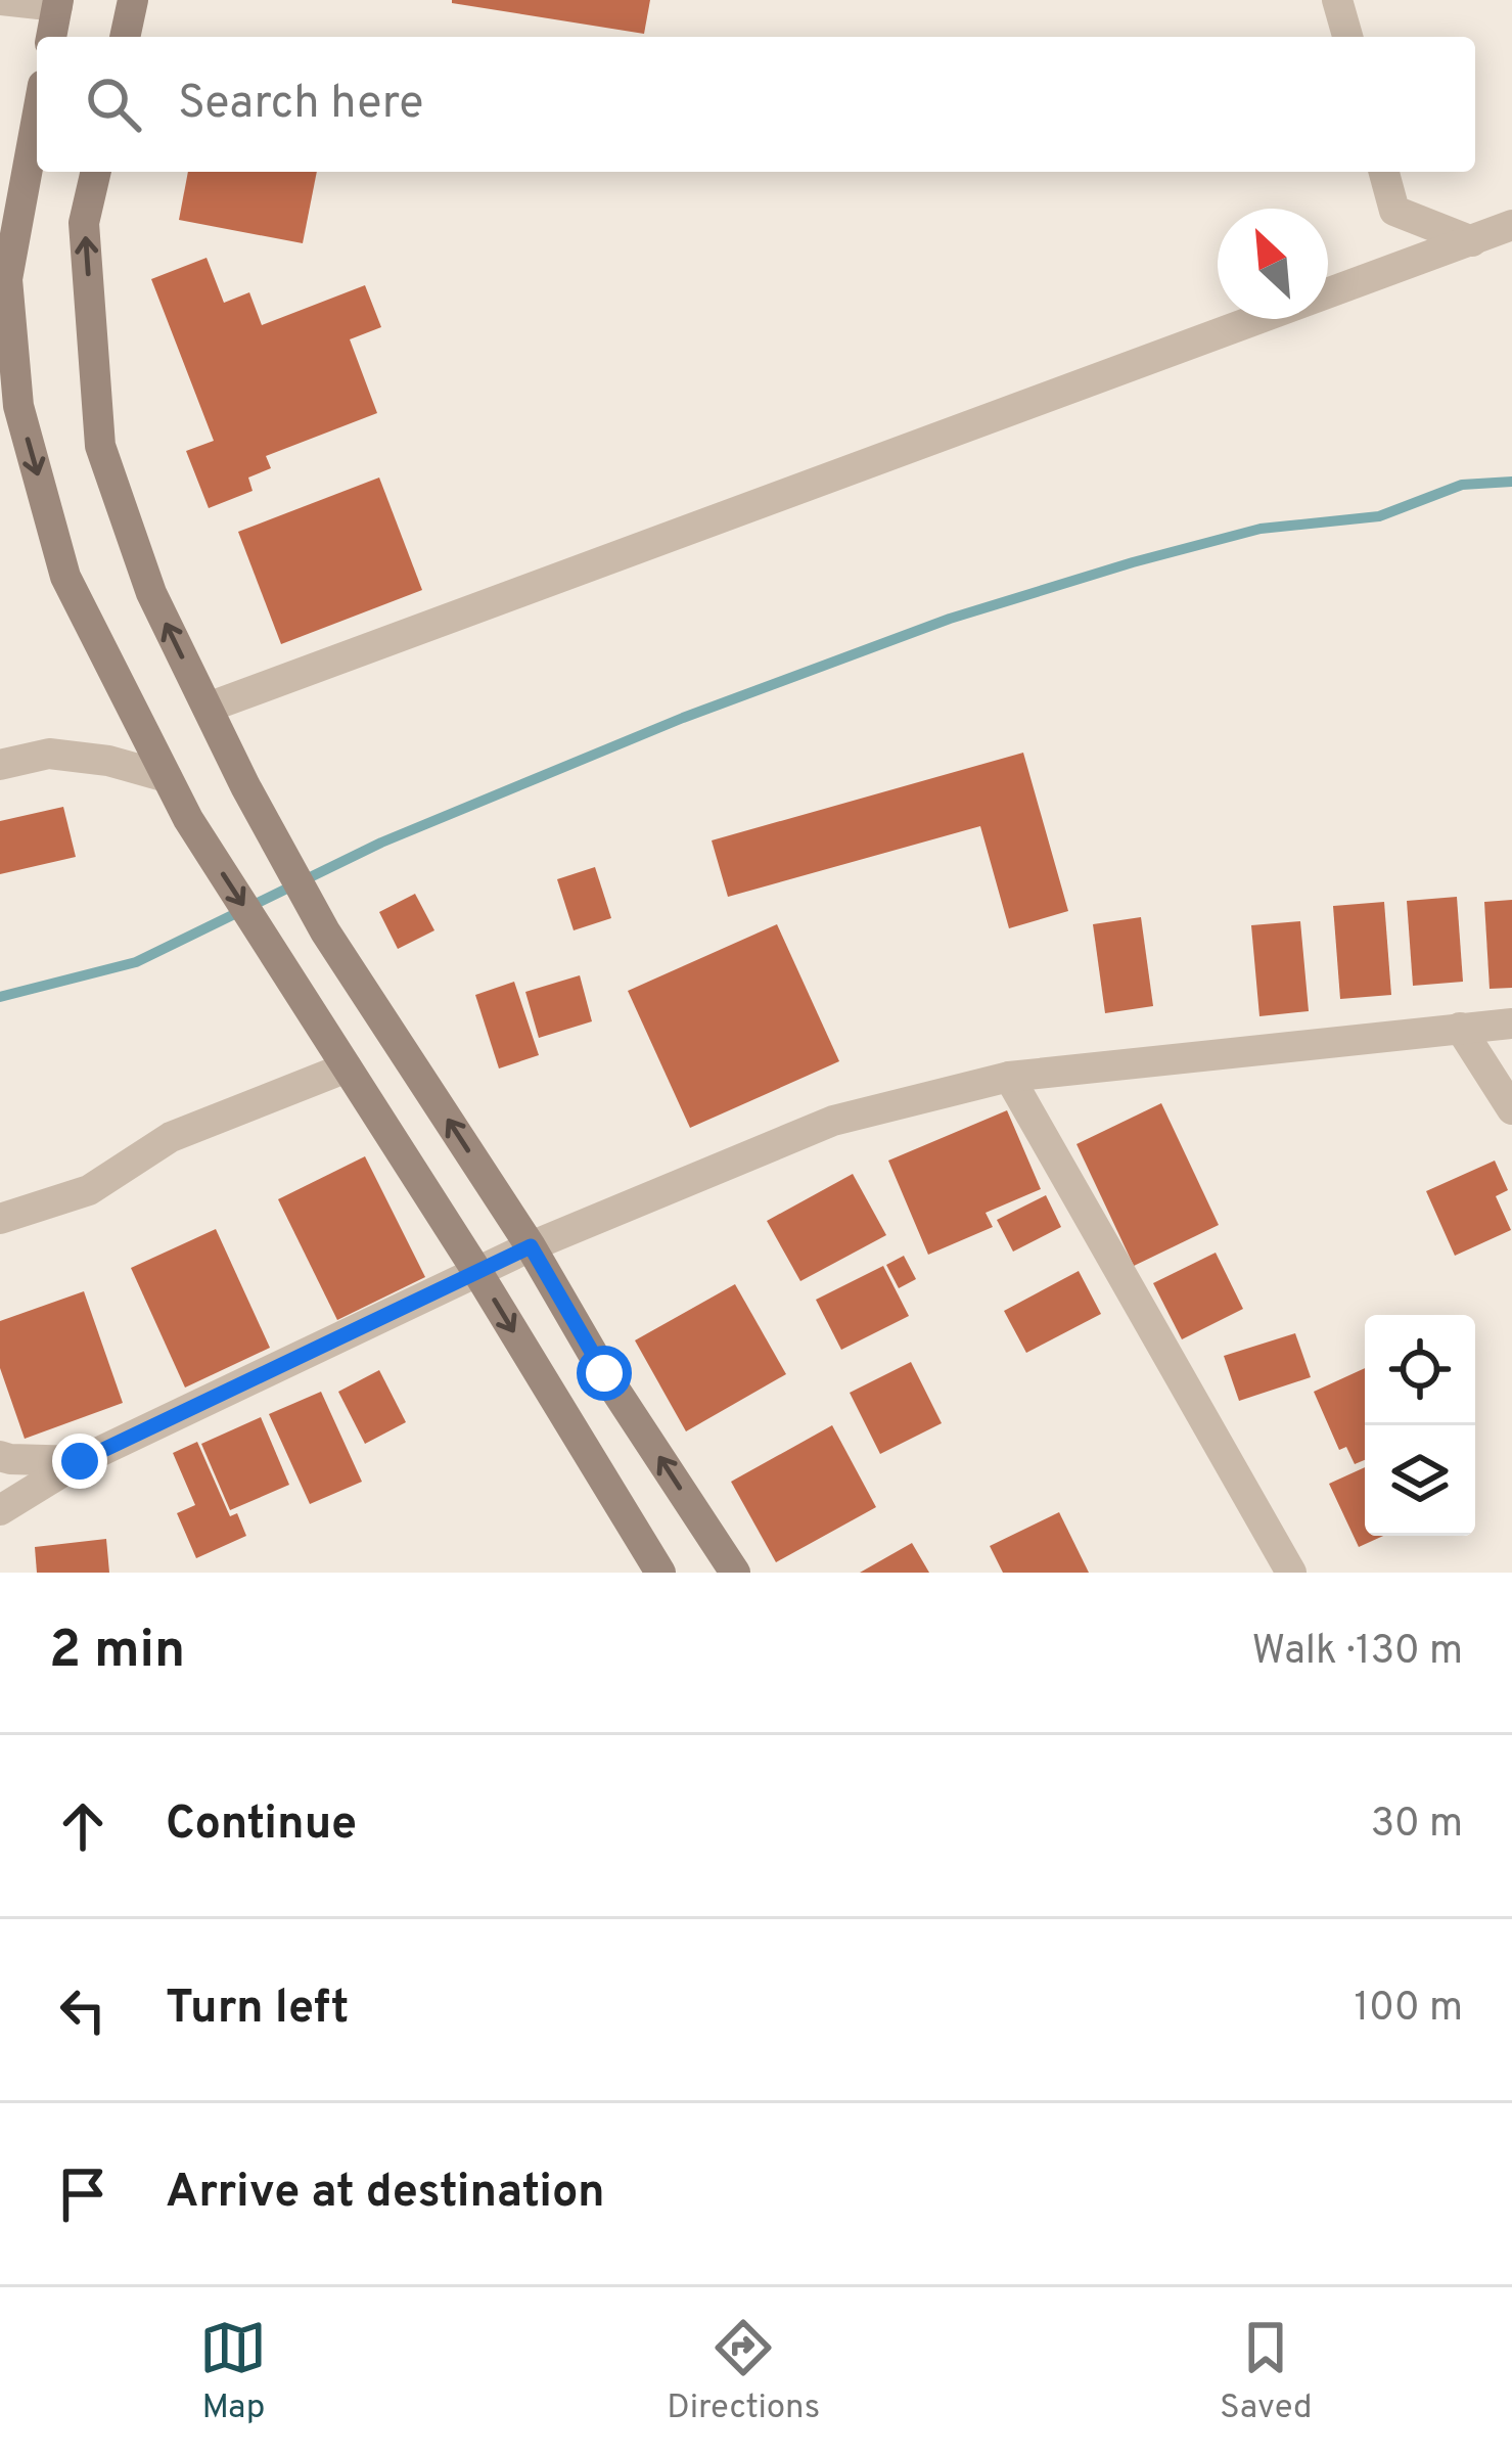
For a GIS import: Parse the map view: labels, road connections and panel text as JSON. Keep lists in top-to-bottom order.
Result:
{
  "north": "top left",
  "page": {
    "search": "Search here",
    "heading": ["2 min", "Walk · 130 m"],
    "list": [
      ["Continue", "30 m"],
      ["Turn left", "100 m"],
      "Arrive at destination"
    ],
    "nav": ["Map", "Directions", "Saved"]
  }
}
